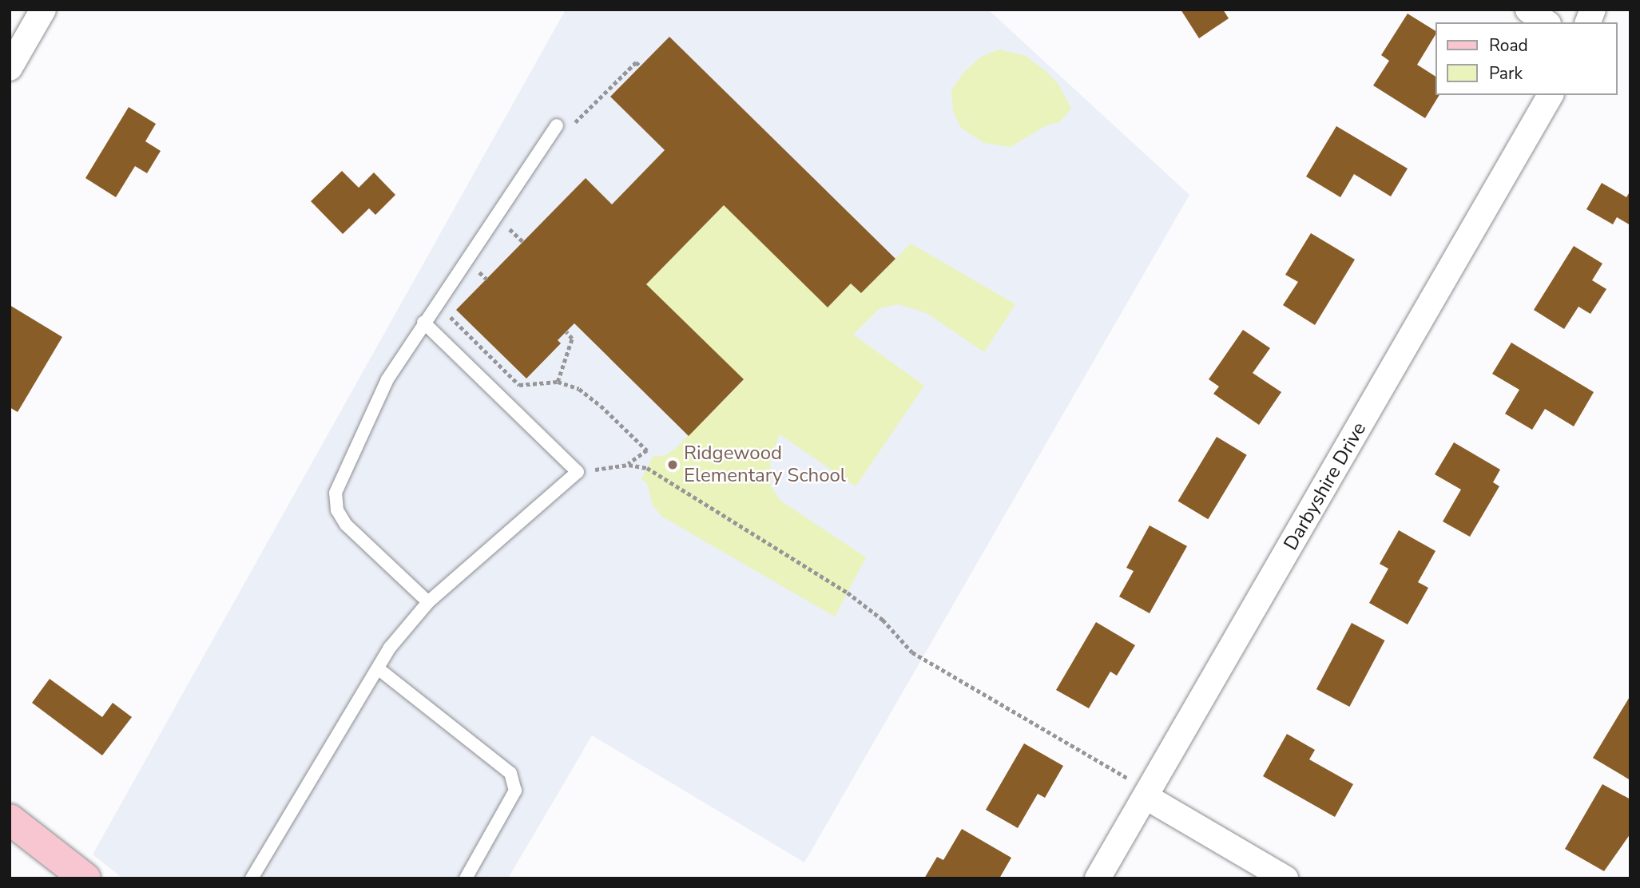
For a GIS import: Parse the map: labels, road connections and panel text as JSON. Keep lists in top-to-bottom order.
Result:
{
  "streets": {
    "street": ["Darbyshire Drive"]
  },
  "places": ["Ridgewood Elementary School"],
  "legend": ["Road", "Park"]
}
